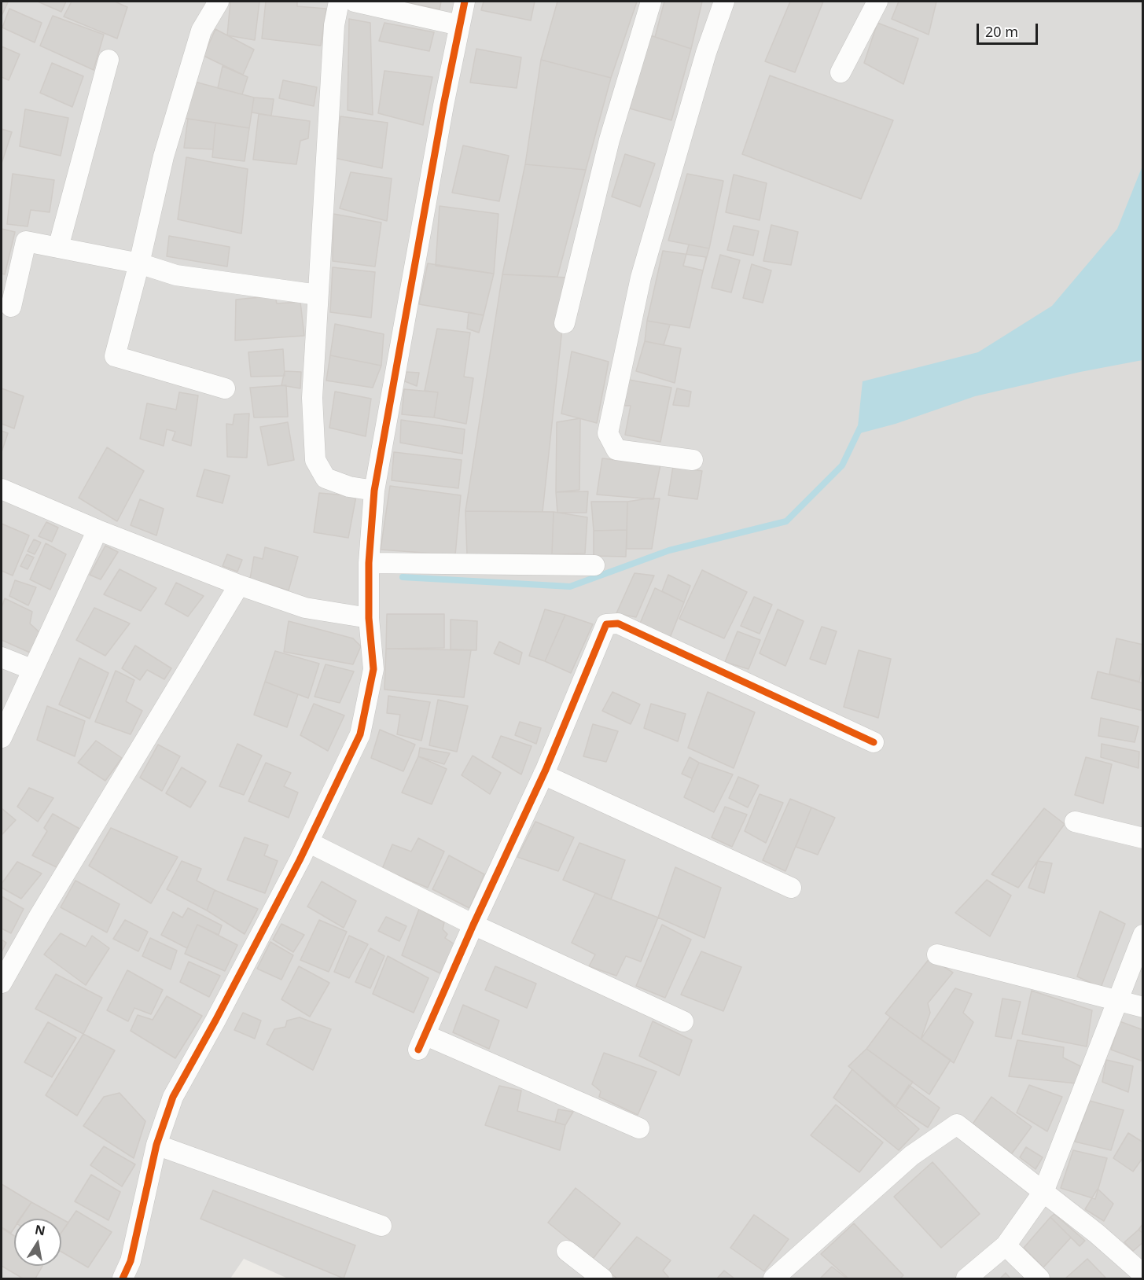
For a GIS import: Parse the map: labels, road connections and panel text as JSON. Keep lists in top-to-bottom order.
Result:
{
  "scale_bar": "20 m",
  "north": "top"
}
